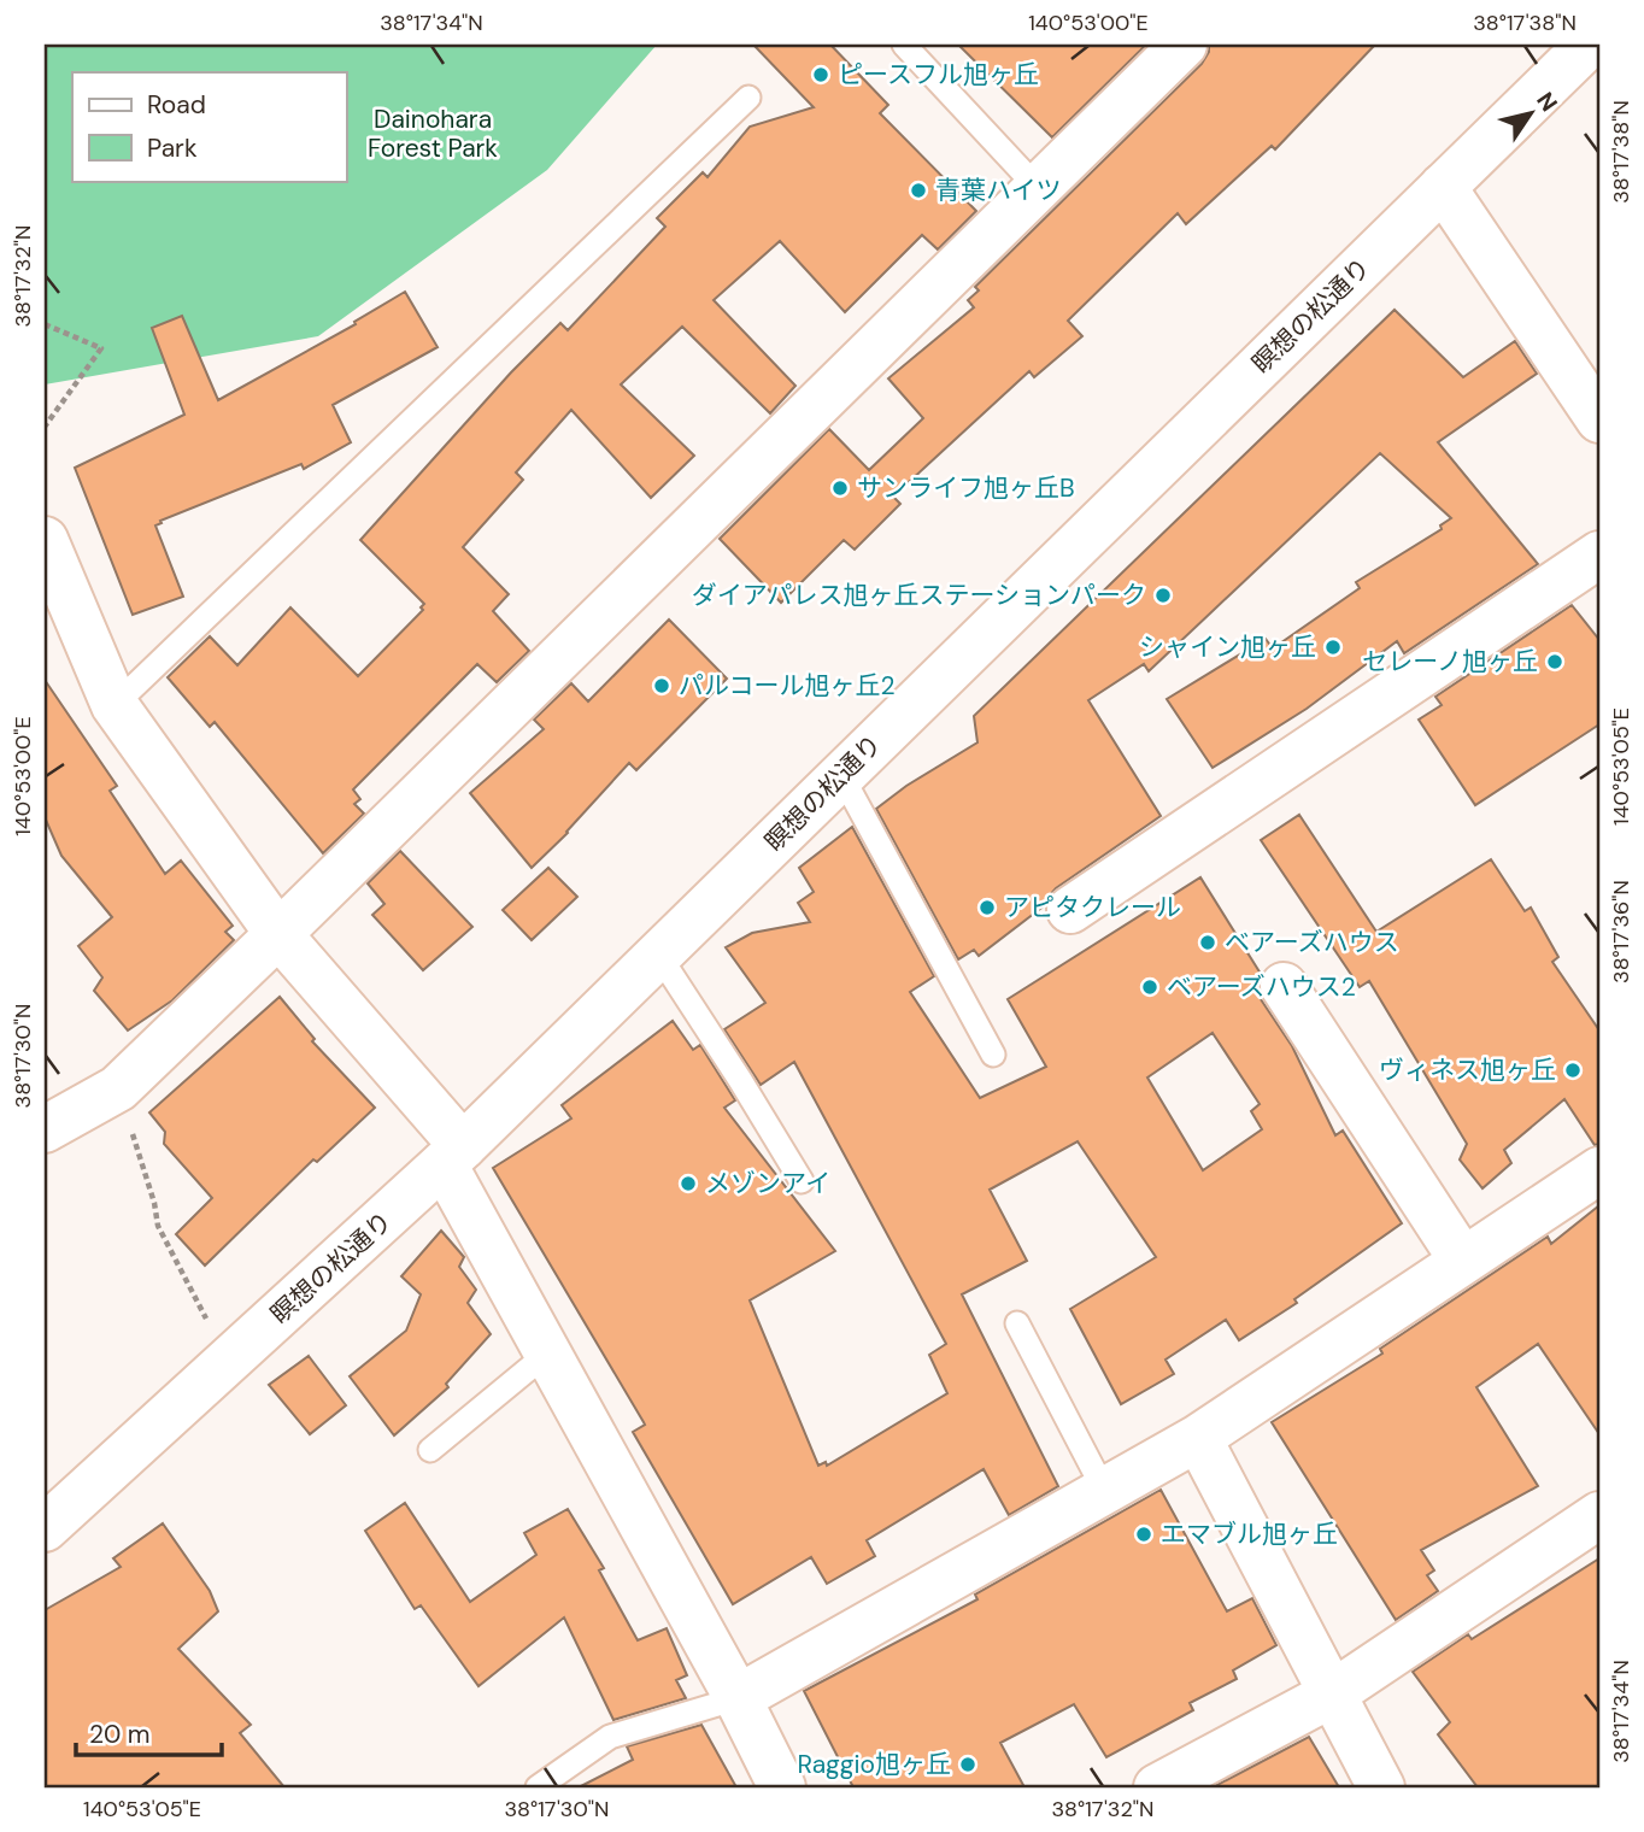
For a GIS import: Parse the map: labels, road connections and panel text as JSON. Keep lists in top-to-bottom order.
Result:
{
  "streets": {
    "street": ["瞑想の松通り"]
  },
  "parks": ["Dainohara Forest Park"],
  "places": [
    "ピースフル旭ヶ丘",
    "青葉ハイツ",
    "サンライフ旭ヶ丘B",
    "ダイアパレス旭ヶ丘ステーションパーク",
    "シャイン旭ヶ丘",
    "セレーノ旭ヶ丘",
    "パルコール旭ヶ丘2",
    "アピタクレール",
    "ベアーズハウス",
    "ベアーズハウス2",
    "ヴィネス旭ヶ丘",
    "メゾンアイ",
    "エマブル旭ヶ丘",
    "Raggio旭ヶ丘"
  ],
  "legend": ["Road", "Park"],
  "scale_bar": "20 m",
  "north": "top right",
  "coordinates": [
    "38°17'34\"N",
    "140°53'00\"E",
    "38°17'38\"N",
    "38°17'32\"N",
    "140°53'05\"E",
    "38°17'36\"N",
    "38°17'30\"N"
  ]
}
